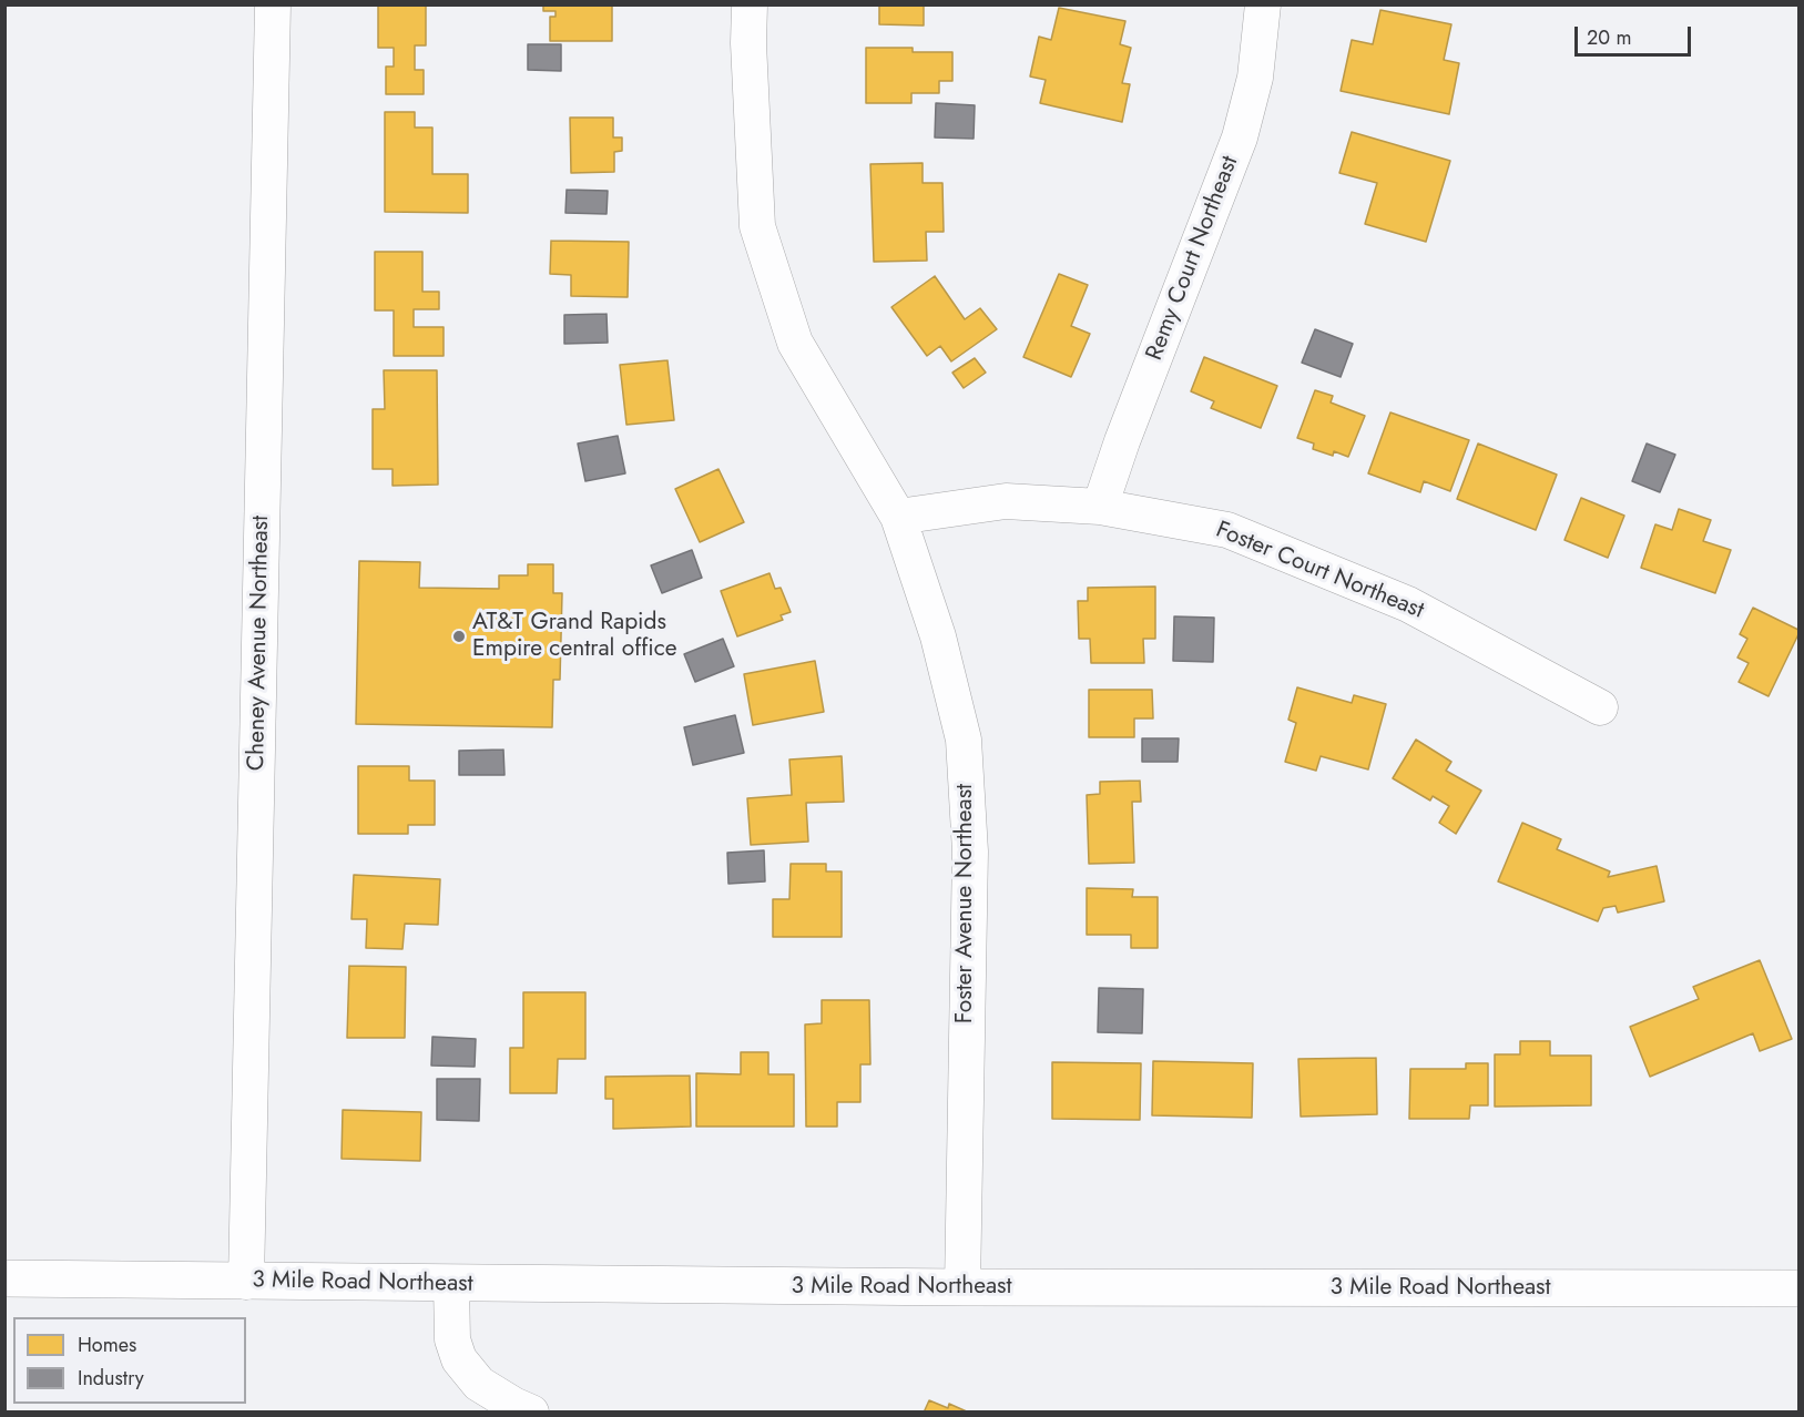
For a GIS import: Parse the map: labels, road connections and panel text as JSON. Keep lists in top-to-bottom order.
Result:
{
  "streets": {
    "main road": ["3 Mile Road Northeast"],
    "street": [
      "Remy Court Northeast",
      "Foster Court Northeast",
      "Cheney Avenue Northeast",
      "Foster Avenue Northeast"
    ]
  },
  "crossings": [
    ["Remy Court Northeast", "Foster Court Northeast"],
    ["Foster Court Northeast", "Foster Avenue Northeast"],
    ["Cheney Avenue Northeast", "3 Mile Road Northeast"],
    ["Foster Avenue Northeast", "3 Mile Road Northeast"]
  ],
  "places": ["AT&T Grand Rapids Empire central office"],
  "legend": ["Homes", "Industry"],
  "scale_bar": "20 m"
}
